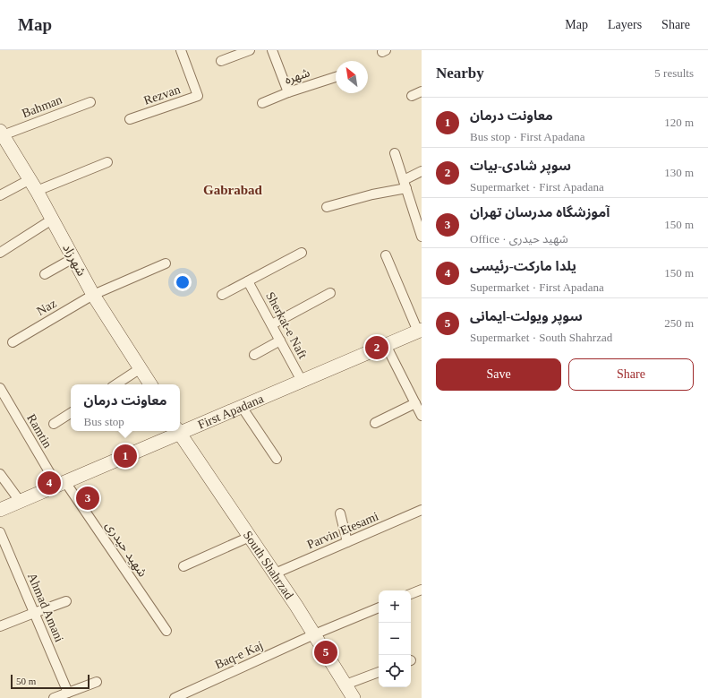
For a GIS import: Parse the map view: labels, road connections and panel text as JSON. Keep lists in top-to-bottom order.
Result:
{
  "streets": {
    "street": [
      "شهره",
      "Rezvan",
      "Bahman",
      "شهرزاد",
      "Naz",
      "Sherkat-e Naft",
      "First Apadana",
      "Ramtin",
      "Parvin Etesami",
      "شهید حیدری",
      "South Shahrzad",
      "Ahmad Amani",
      "Baq-e Kaj"
    ]
  },
  "crossings": [
    ["Bahman", "شهرزاد"],
    ["شهرزاد", "Naz"],
    ["Sherkat-e Naft", "First Apadana"],
    ["First Apadana", "Ramtin"],
    ["First Apadana", "شهید حیدری"],
    ["First Apadana", "South Shahrzad"],
    ["Ramtin", "شهید حیدری"],
    ["Parvin Etesami", "South Shahrzad"],
    ["South Shahrzad", "Baq-e Kaj"]
  ],
  "districts": ["Gabrabad"],
  "scale_bar": "50 m",
  "north": "top left",
  "page": {
    "header": "Map",
    "nav": ["Map", "Layers", "Share"],
    "heading": ["Nearby", "5 results"],
    "list": [
      {
        "mark": "1",
        "name": "معاونت درمان",
        "note": "Bus stop · First Apadana",
        "value": "120 m"
      },
      {
        "mark": "2",
        "name": "سوپر شادی-بیات",
        "note": "Supermarket · First Apadana",
        "value": "130 m"
      },
      {
        "mark": "3",
        "name": "آموزشگاه مدرسان تهران",
        "note": "Office · شهید حیدری",
        "value": "150 m"
      },
      {
        "mark": "4",
        "name": "یلدا مارکت-رئیسی",
        "note": "Supermarket · First Apadana",
        "value": "150 m"
      },
      {
        "mark": "5",
        "name": "سوپر ویولت-ایمانی",
        "note": "Supermarket · South Shahrzad",
        "value": "250 m"
      }
    ],
    "pins": [
      "2",
      "1",
      "4",
      "3",
      "5"
    ],
    "buttons": ["Save", "Share"],
    "popup": ["معاونت درمان", "Bus stop"],
    "map_buttons": ["+", "−"],
    "scale": "50 m"
  }
}
